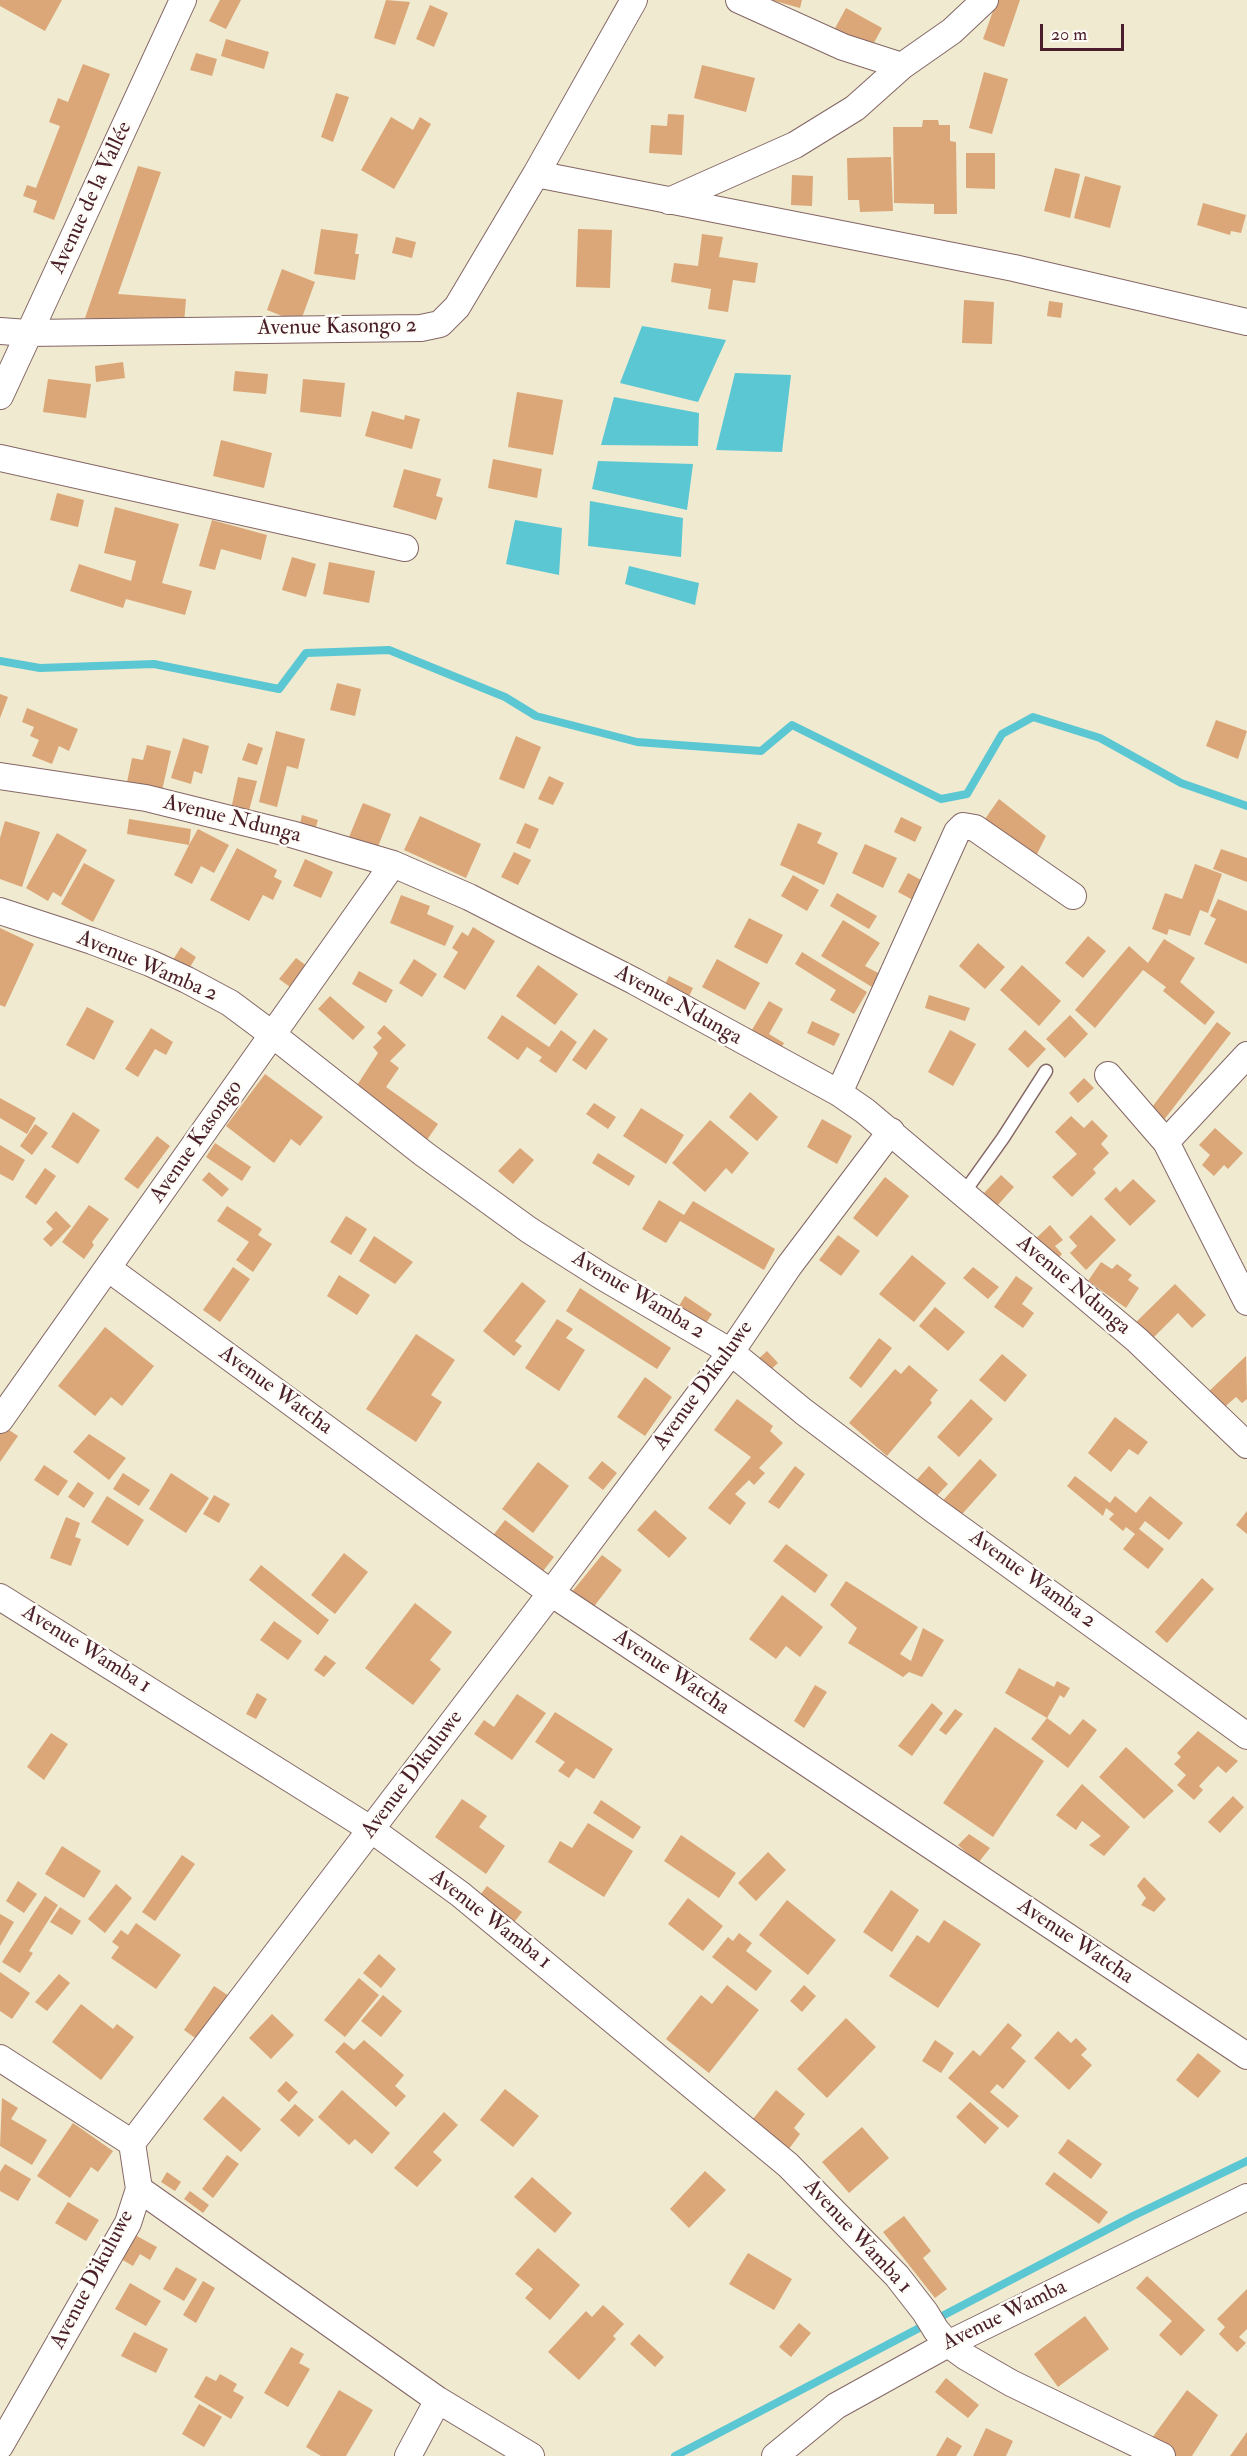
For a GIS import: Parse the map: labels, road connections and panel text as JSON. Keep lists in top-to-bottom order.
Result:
{
  "streets": {
    "street": [
      "Avenue de la Vallée",
      "Avenue Kasongo 2",
      "Avenue Ndunga",
      "Avenue Wamba 2",
      "Avenue Kasongo",
      "Avenue Dikuluwe",
      "Avenue Watcha",
      "Avenue Wamba 1",
      "Avenue Wamba"
    ]
  },
  "crossings": [
    ["Avenue de la Vallée", "Avenue Kasongo 2"],
    ["Avenue Ndunga", "Avenue Kasongo"],
    ["Avenue Ndunga", "Avenue Dikuluwe"],
    ["Avenue Wamba 2", "Avenue Kasongo"],
    ["Avenue Wamba 2", "Avenue Dikuluwe"],
    ["Avenue Kasongo", "Avenue Watcha"],
    ["Avenue Dikuluwe", "Avenue Watcha"],
    ["Avenue Dikuluwe", "Avenue Wamba 1"],
    ["Avenue Wamba 1", "Avenue Wamba"]
  ],
  "scale_bar": "20 m"
}
